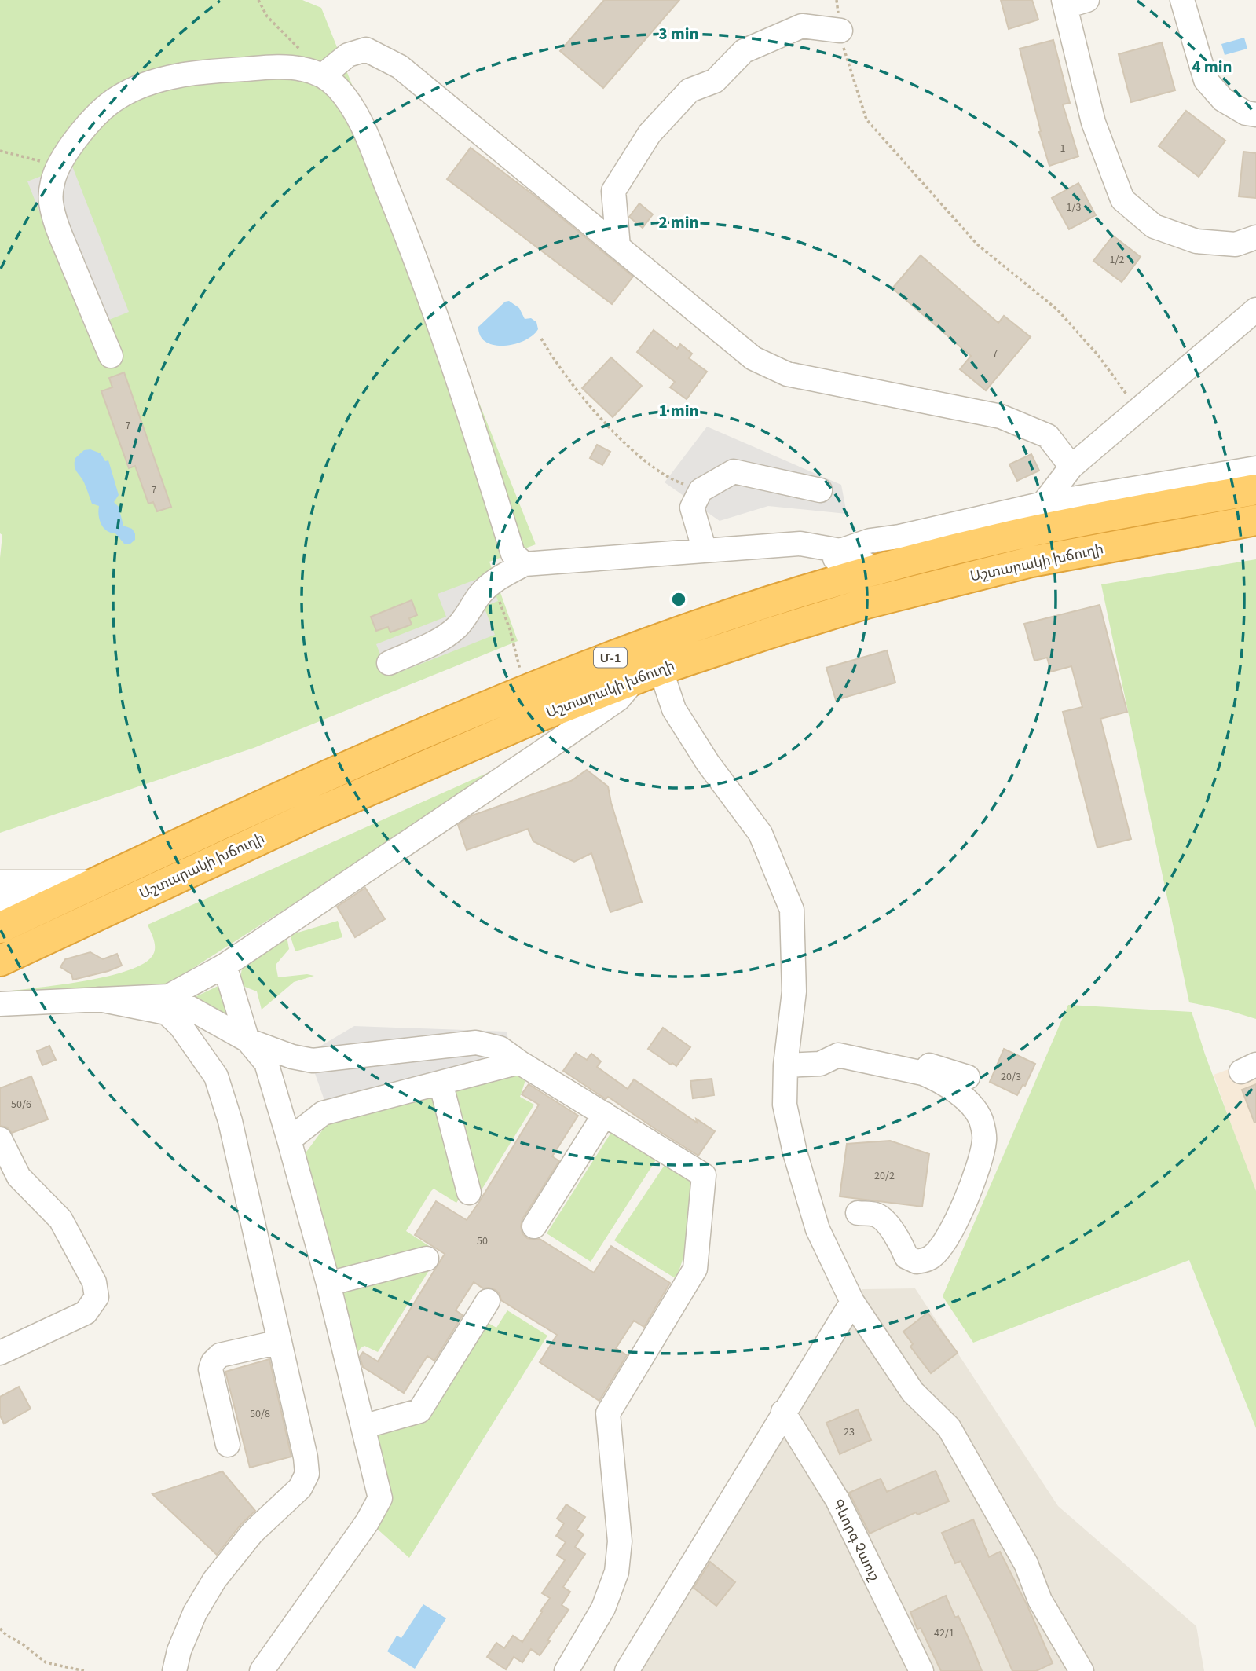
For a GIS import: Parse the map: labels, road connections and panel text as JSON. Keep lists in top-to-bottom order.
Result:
{
  "streets": {
    "highway": ["Աշտարակի խճուղի", "Մ-1"],
    "street": ["Գևորգ Չաուշ"]
  },
  "house_numbers": [
    "1",
    "1/3",
    "1/2",
    "7",
    "7",
    "7",
    "20/3",
    "50/6",
    "20/2",
    "50",
    "50/8",
    "23",
    "42/1"
  ],
  "rings": [
    "3 min",
    "4 min",
    "2 min",
    "1 min"
  ]
}
